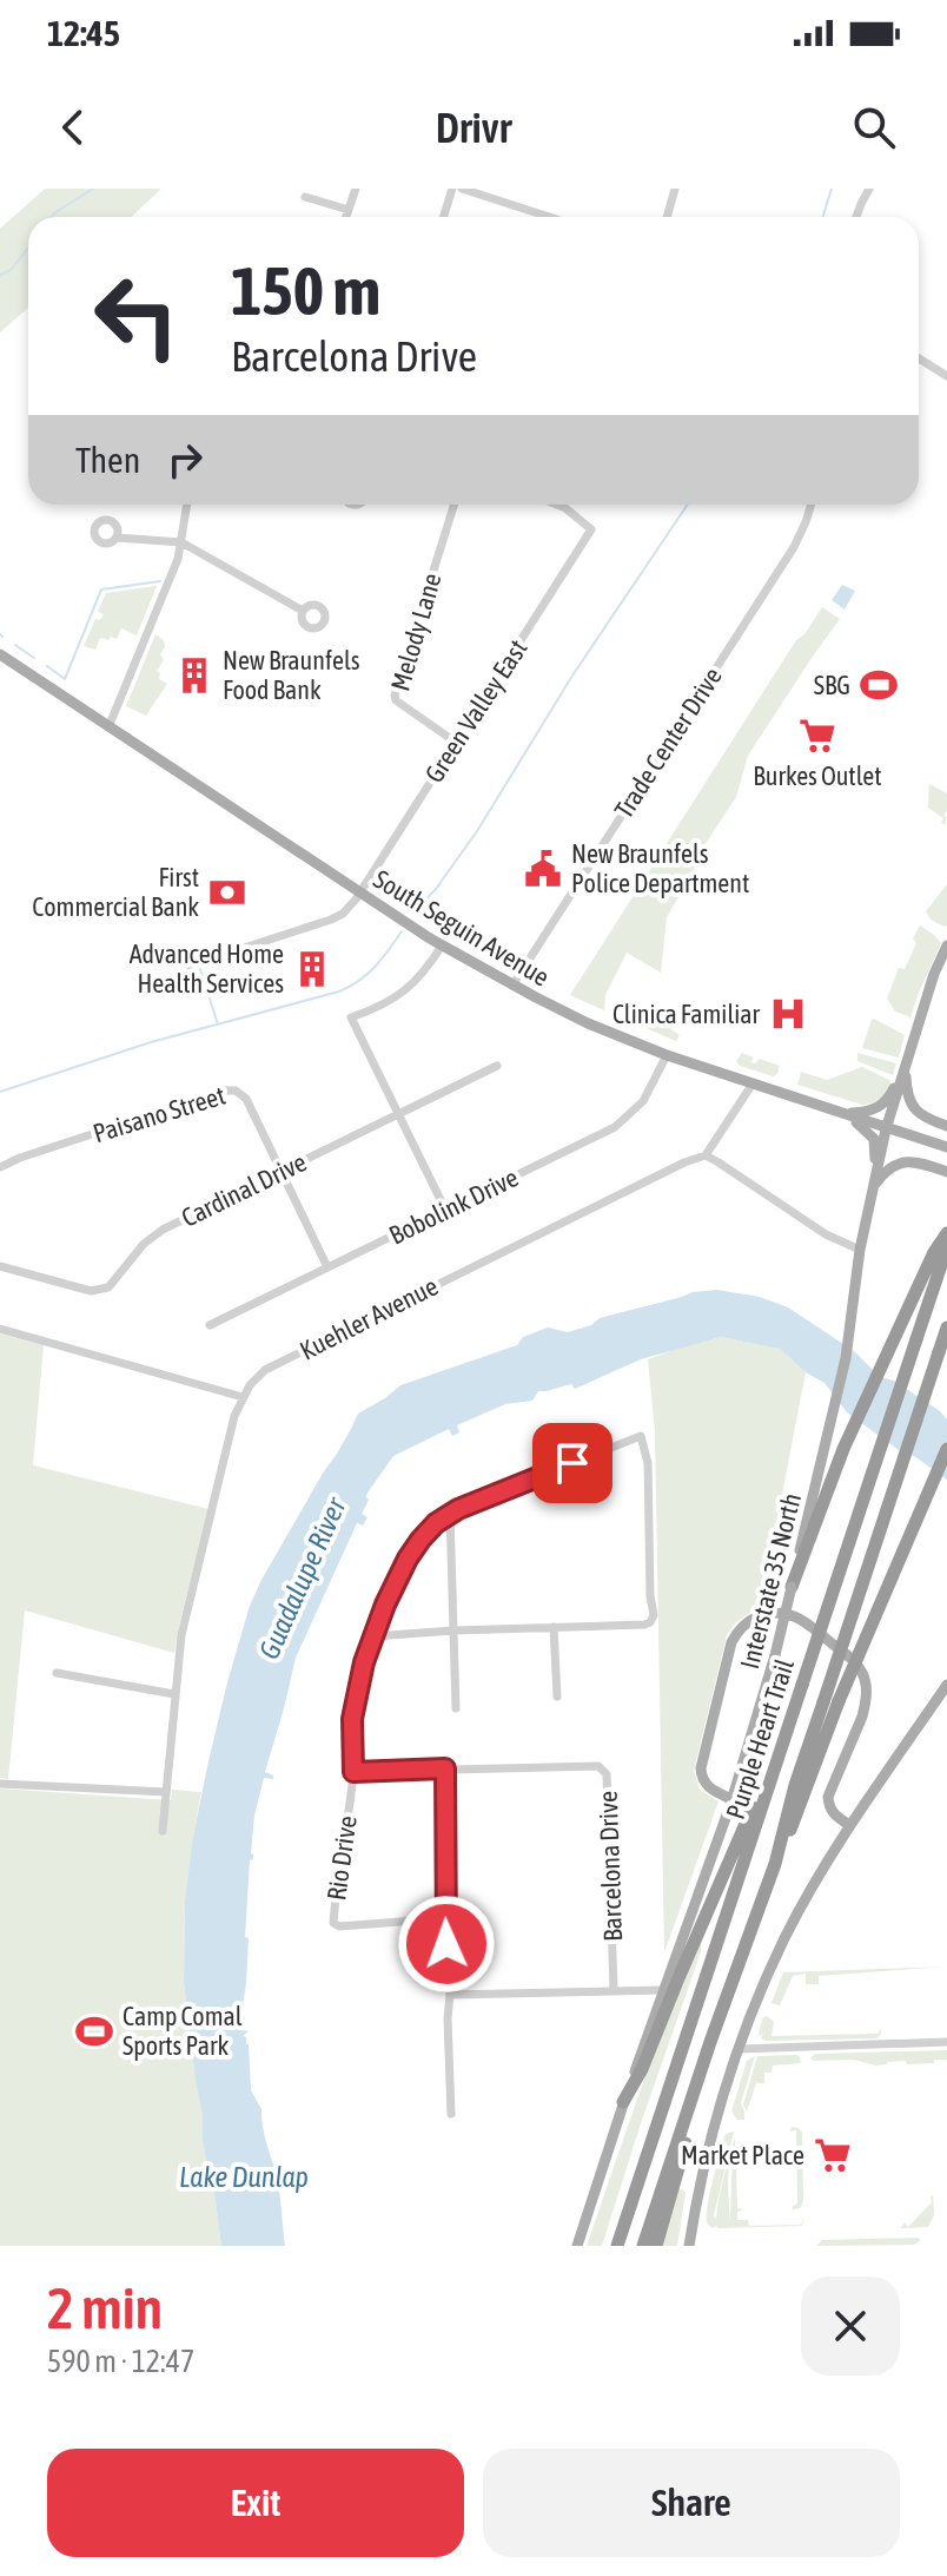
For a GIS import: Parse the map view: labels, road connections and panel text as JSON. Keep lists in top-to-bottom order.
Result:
{
  "streets": {
    "highway": ["Purple Heart Trail"],
    "main road": ["South Seguin Avenue", "Interstate 35 North"],
    "street": [
      "Melody Lane",
      "Green Valley East",
      "Trade Center Drive",
      "Paisano Street",
      "Cardinal Drive",
      "Bobolink Drive",
      "Kuehler Avenue",
      "Rio Drive",
      "Barcelona Drive"
    ]
  },
  "crossings": [
    ["Melody Lane", "Green Valley East"],
    ["Green Valley East", "South Seguin Avenue"],
    ["Trade Center Drive", "South Seguin Avenue"],
    ["South Seguin Avenue", "Bobolink Drive"],
    ["South Seguin Avenue", "Interstate 35 North"],
    ["Paisano Street", "Cardinal Drive"],
    ["Paisano Street", "Bobolink Drive"],
    ["Rio Drive", "Barcelona Drive"]
  ],
  "water": ["Guadalupe River", "Lake Dunlap"],
  "places": {
    "building": ["New Braunfels Food Bank", "Advanced Home Health Services"],
    "sports": ["SBG", "Camp Comal Sports Park"],
    "supermarket": ["Burkes Outlet", "Market Place"],
    "public building": ["New Braunfels Police Department"],
    "bank": ["First Commercial Bank"],
    "hospital": ["Clinica Familiar"]
  },
  "page": {
    "status": "12:45",
    "header": "Drivr",
    "turn": ["150 m", "Barcelona Drive"],
    "then": "Then",
    "heading": ["2 min", "590 m · 12:47"],
    "buttons": ["Exit", "Share"]
  }
}
